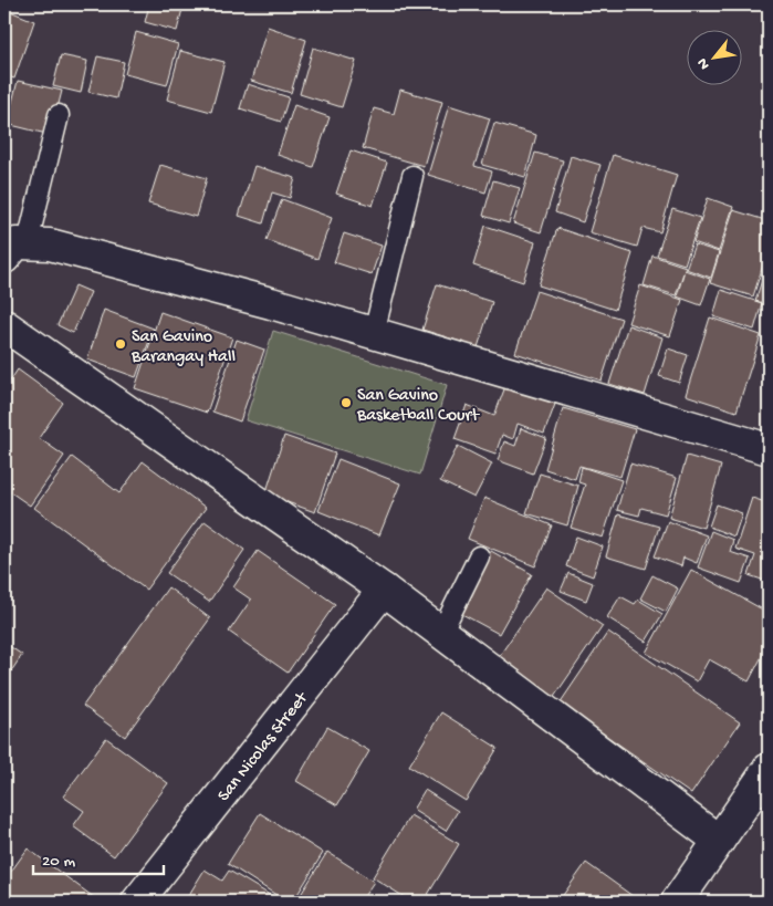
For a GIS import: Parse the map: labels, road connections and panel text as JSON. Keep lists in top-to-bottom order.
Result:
{
  "streets": {
    "street": ["San Nicolas Street"]
  },
  "places": ["San Gavino Barangay Hall", "San Gavino Basketball Court"],
  "scale_bar": "20 m",
  "north": "bottom left"
}
